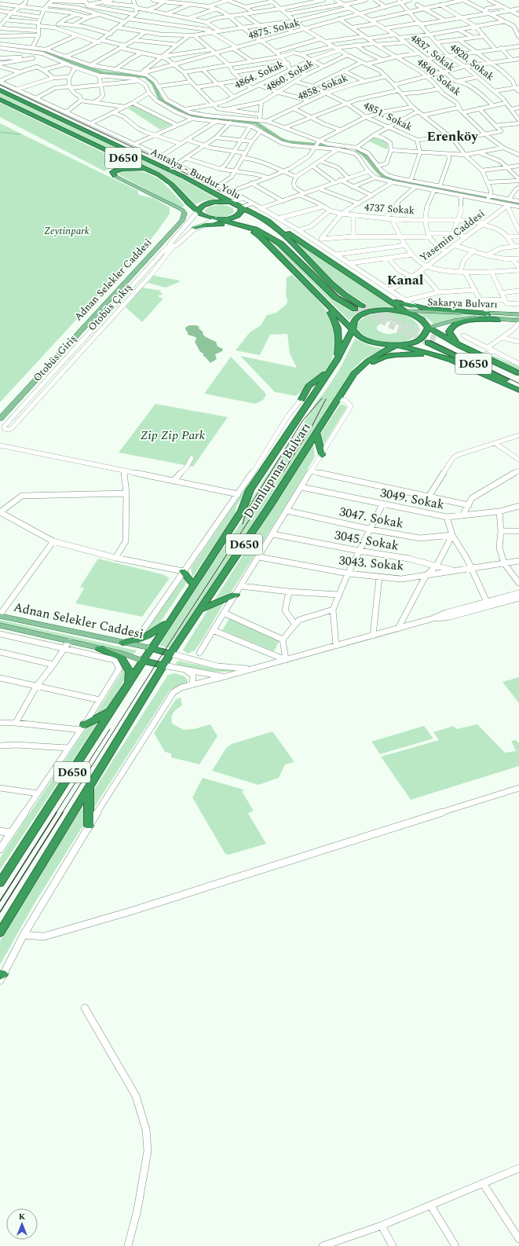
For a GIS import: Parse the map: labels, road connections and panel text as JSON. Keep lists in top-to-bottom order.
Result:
{
  "streets": {
    "highway": ["D650", "Antalya - Burdur Yolu", "Dumlupınar Bulvarı"],
    "main road": ["Adnan Selekler Caddesi", "Sakarya Bulvarı"],
    "street": [
      "4875. Sokak",
      "4837. Sokak",
      "4820. Sokak",
      "4864. Sokak",
      "4860. Sokak",
      "4840. Sokak",
      "4858. Sokak",
      "4851. Sokak",
      "4737 Sokak",
      "Yasemin Caddesi",
      "Otobüs Çıkış",
      "Otobüs Giriş",
      "3049. Sokak",
      "3047. Sokak",
      "3045. Sokak",
      "3043. Sokak"
    ]
  },
  "crossings": [
    ["4875. Sokak", "4837. Sokak"],
    ["4875. Sokak", "4820. Sokak"],
    ["4875. Sokak", "4840. Sokak"],
    ["4860. Sokak", "4851. Sokak"],
    ["4858. Sokak", "4851. Sokak"],
    ["Antalya - Burdur Yolu", "Otobüs Çıkış"],
    ["Antalya - Burdur Yolu", "Otobüs Giriş"],
    ["4737 Sokak", "Yasemin Caddesi"],
    ["Adnan Selekler Caddesi", "Dumlupınar Bulvarı"],
    ["Sakarya Bulvarı", "Dumlupınar Bulvarı"],
    ["Otobüs Çıkış", "Otobüs Giriş"],
    ["3045. Sokak", "3043. Sokak"]
  ],
  "districts": ["Erenköy", "Kanal"],
  "parks": ["Zeytinpark", "Zip Zip Park"],
  "north": "top"
}
